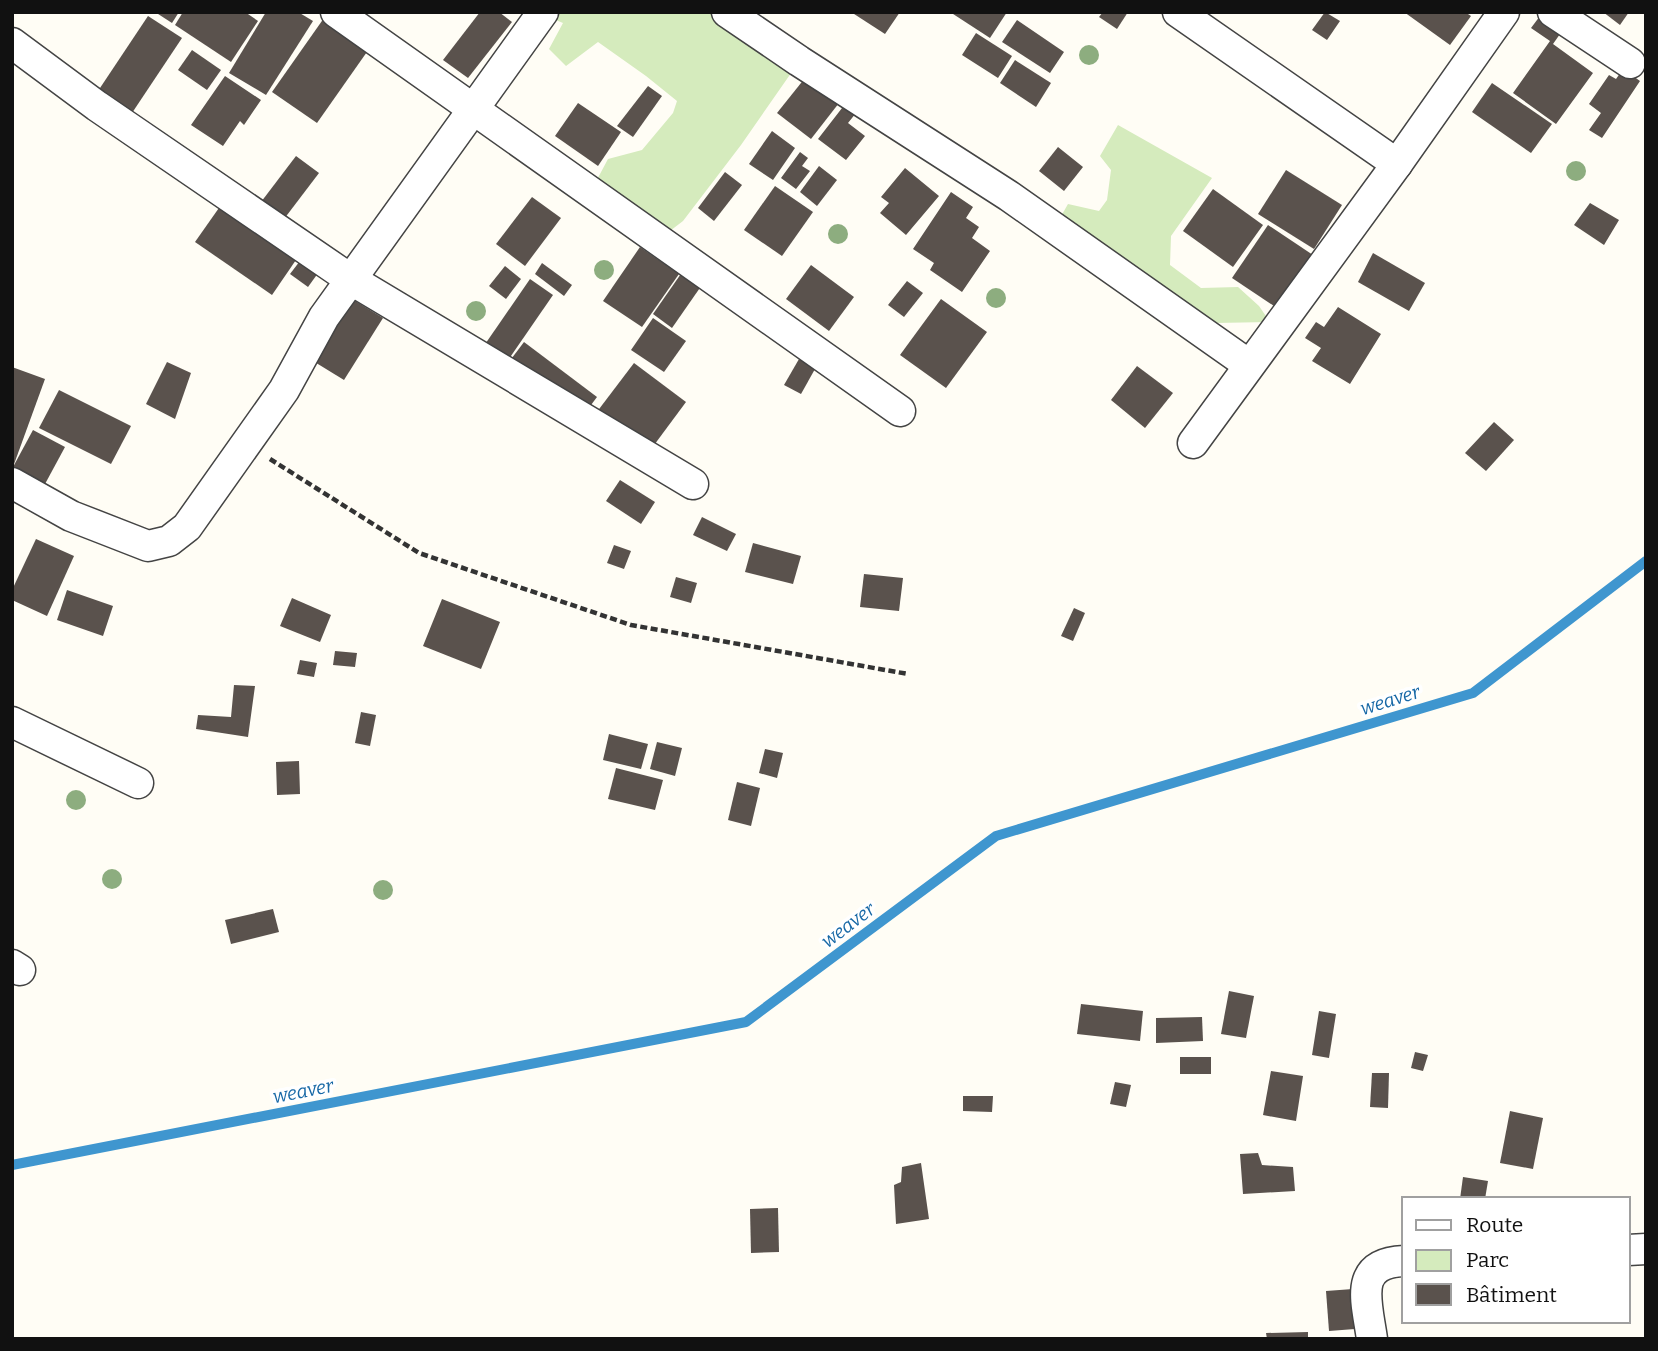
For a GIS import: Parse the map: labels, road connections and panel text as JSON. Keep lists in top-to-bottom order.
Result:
{
  "water": ["weaver"],
  "legend": ["Route", "Parc", "Bâtiment"]
}
